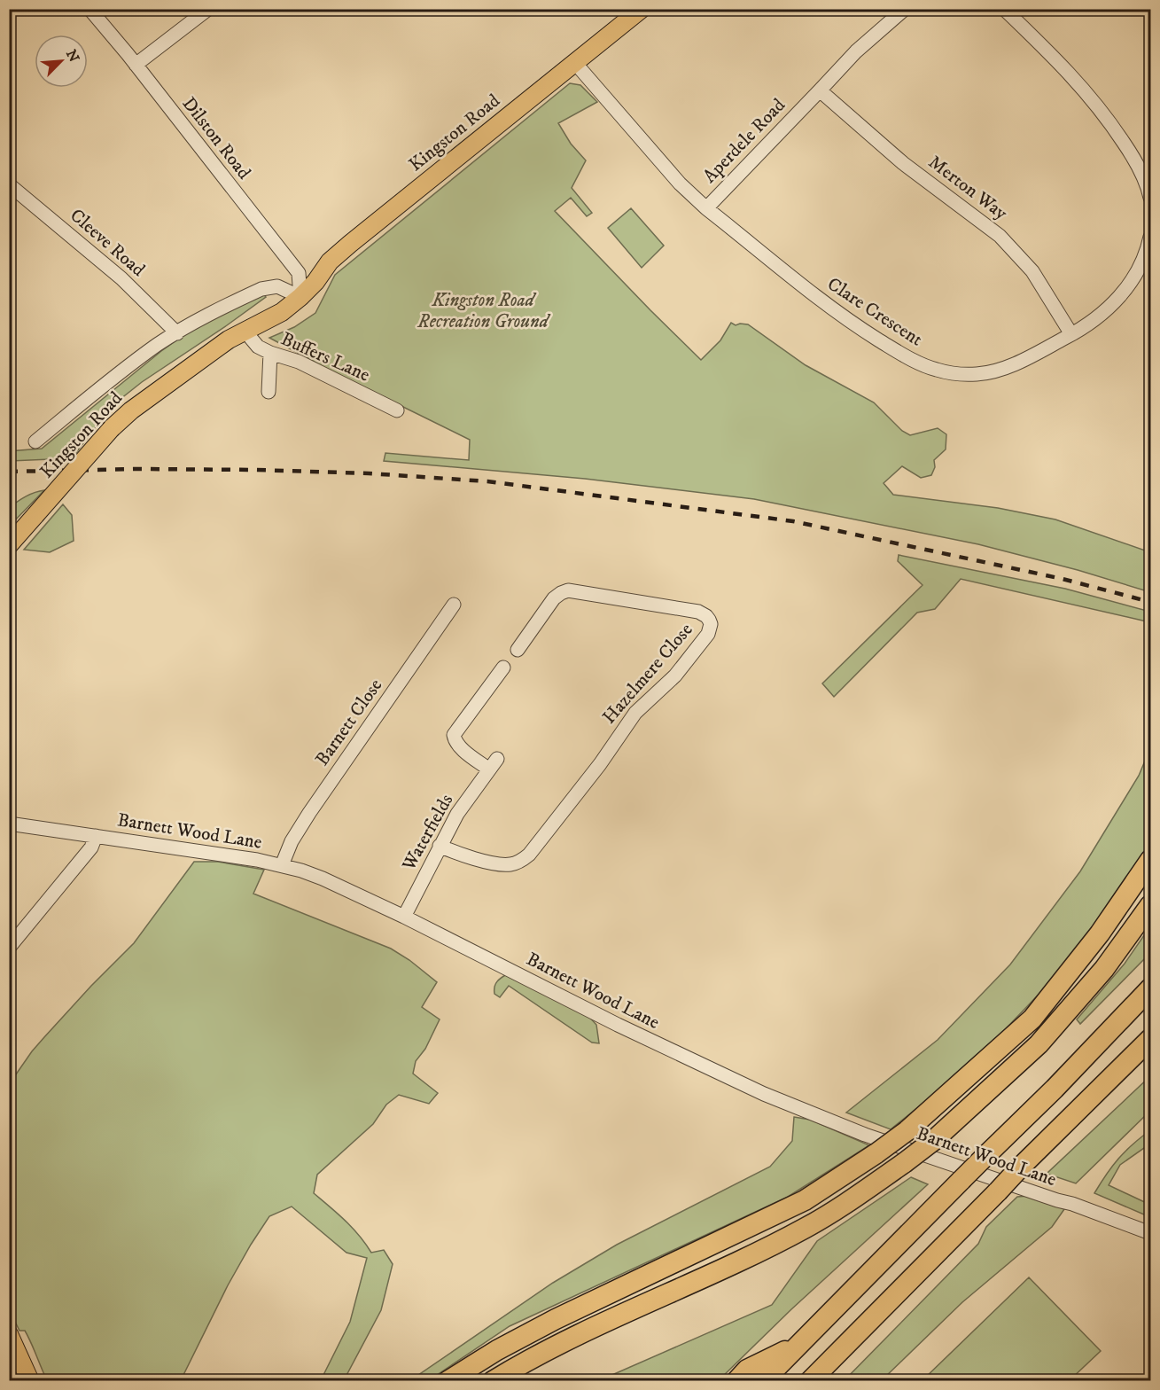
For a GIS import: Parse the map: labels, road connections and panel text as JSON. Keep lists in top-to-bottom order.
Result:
{
  "streets": {
    "main road": ["Kingston Road"],
    "street": [
      "Dilston Road",
      "Aperdele Road",
      "Merton Way",
      "Cleeve Road",
      "Clare Crescent",
      "Buffers Lane",
      "Hazelmere Close",
      "Barnett Close",
      "Barnett Wood Lane",
      "Waterfields"
    ]
  },
  "crossings": [
    ["Kingston Road", "Dilston Road"],
    ["Kingston Road", "Aperdele Road"],
    ["Kingston Road", "Cleeve Road"],
    ["Kingston Road", "Buffers Lane"],
    ["Aperdele Road", "Merton Way"],
    ["Aperdele Road", "Clare Crescent"],
    ["Merton Way", "Clare Crescent"],
    ["Hazelmere Close", "Waterfields"],
    ["Barnett Close", "Barnett Wood Lane"],
    ["Barnett Wood Lane", "Waterfields"]
  ],
  "parks": ["Kingston Road Recreation Ground"],
  "north": "top right"
}
